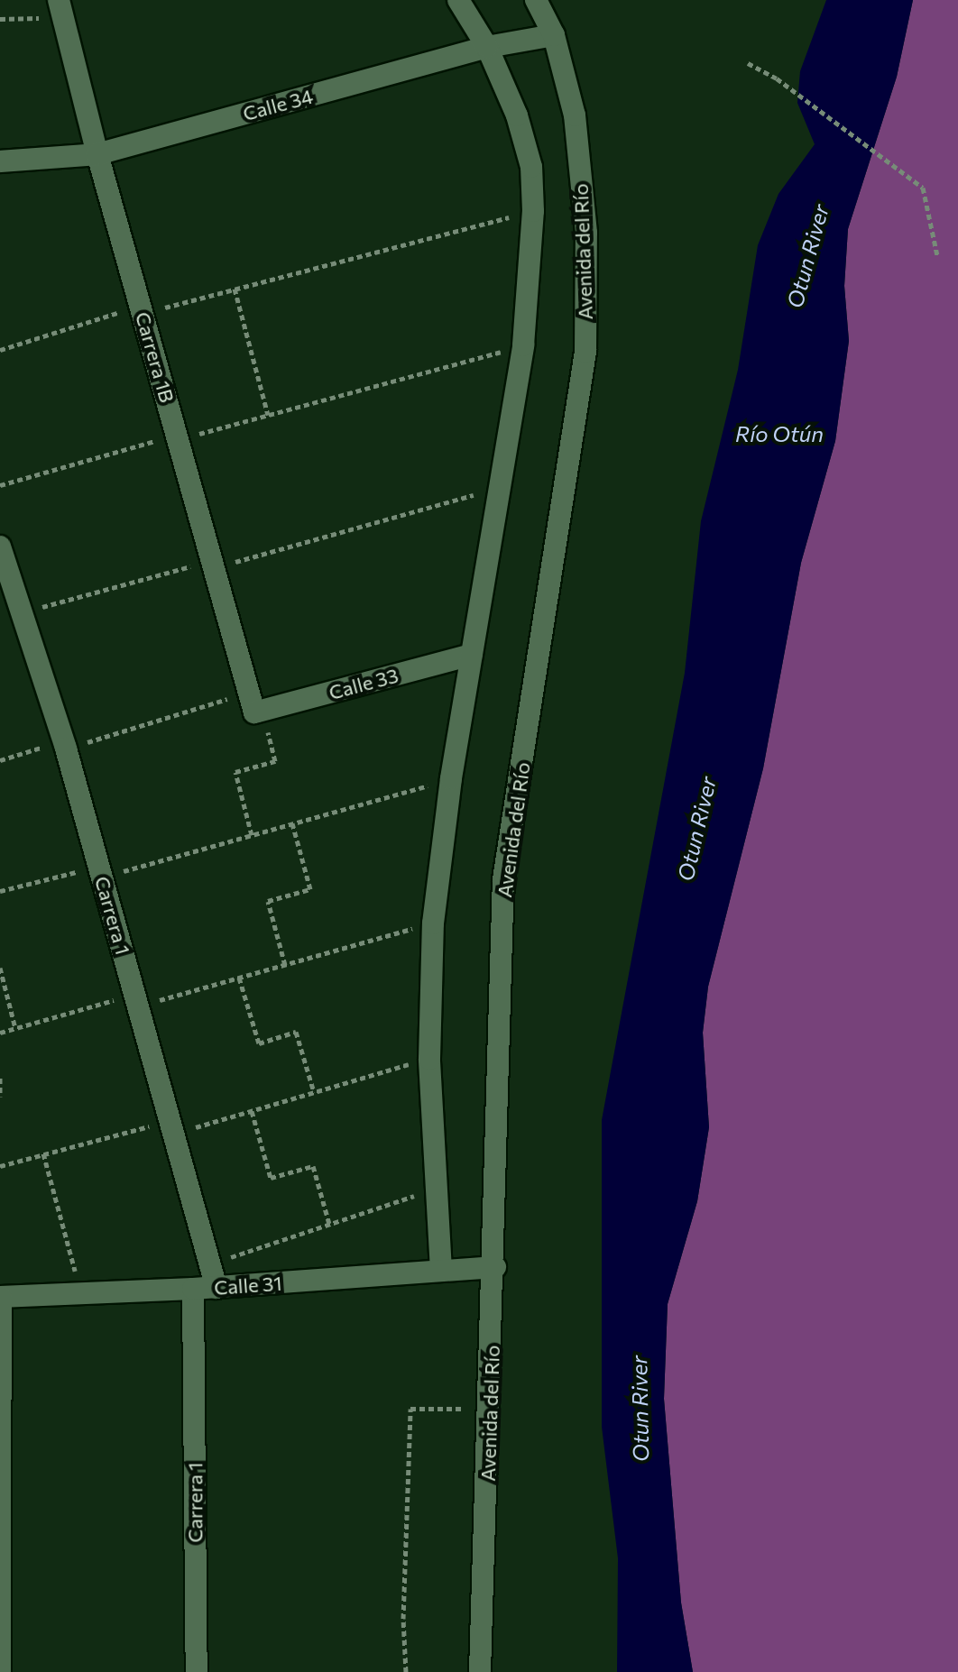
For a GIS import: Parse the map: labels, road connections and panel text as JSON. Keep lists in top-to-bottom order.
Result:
{
  "streets": {
    "street": [
      "Calle 34",
      "Avenida del Río",
      "Carrera 1B",
      "Calle 33",
      "Carrera 1",
      "Calle 31"
    ]
  },
  "crossings": [
    ["Calle 34", "Avenida del Río"],
    ["Calle 34", "Carrera 1B"],
    ["Avenida del Río", "Calle 31"],
    ["Carrera 1B", "Calle 33"],
    ["Carrera 1", "Calle 31"]
  ],
  "water": ["Otun River", "Río Otún"]
}
